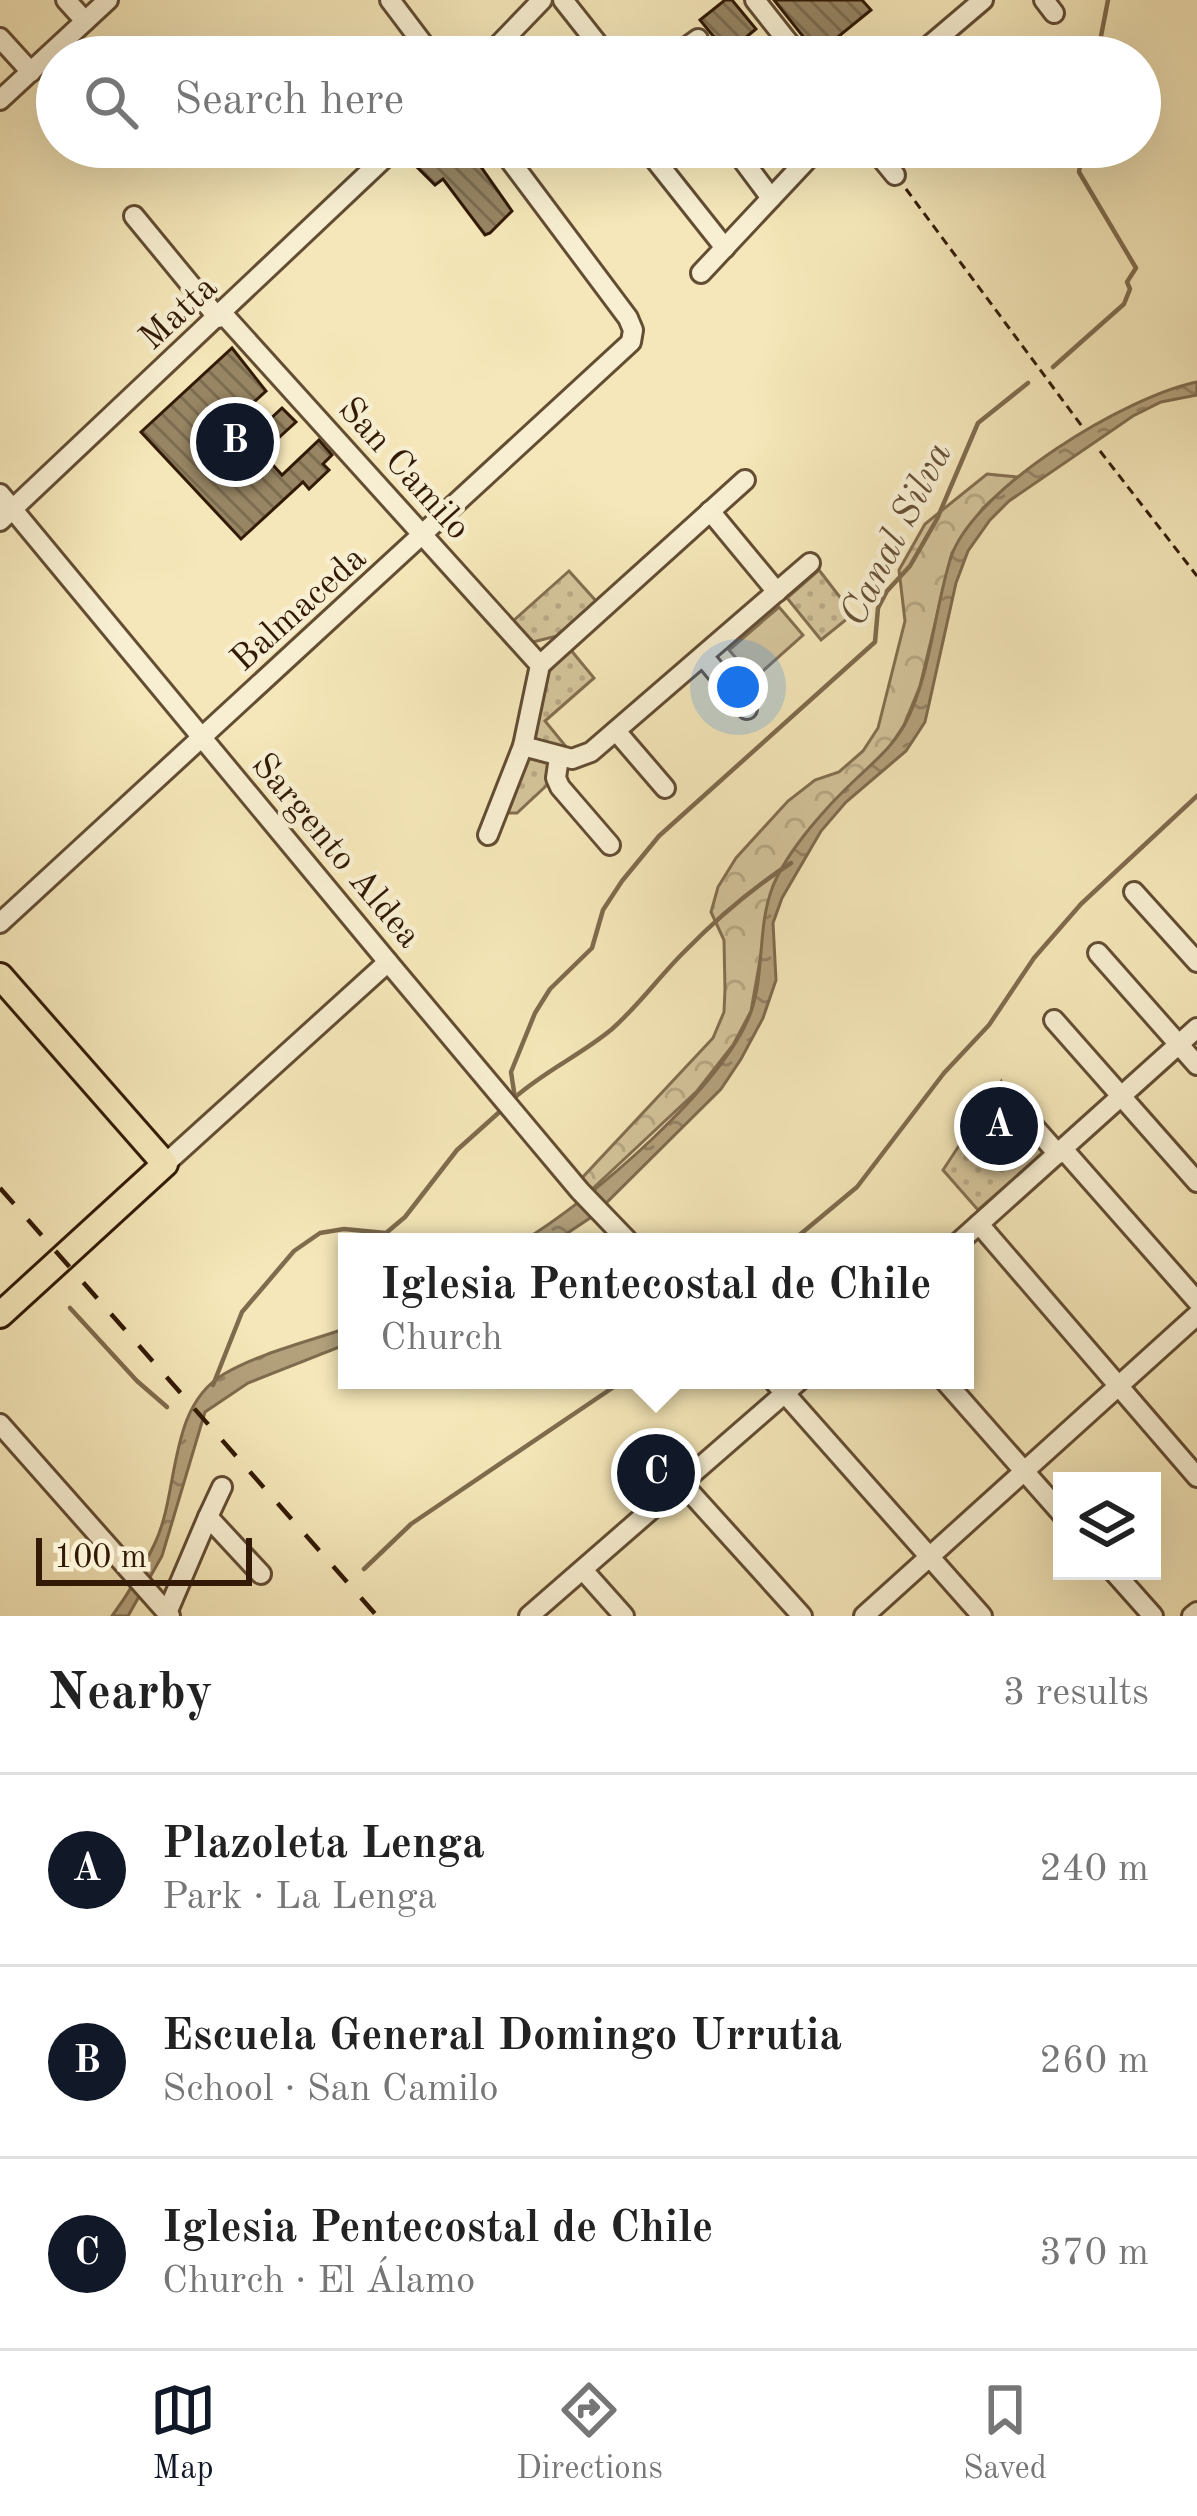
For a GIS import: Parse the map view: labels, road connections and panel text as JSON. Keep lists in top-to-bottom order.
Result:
{
  "streets": {
    "street": [
      "Matta",
      "San Camilo",
      "Balmaceda",
      "Sargento Aldea"
    ]
  },
  "crossings": [
    ["Matta", "San Camilo"],
    ["Matta", "Sargento Aldea"],
    ["San Camilo", "Balmaceda"],
    ["Balmaceda", "Sargento Aldea"]
  ],
  "water": ["Canal Silva"],
  "scale_bar": "100 m",
  "page": {
    "search": "Search here",
    "pins": ["B", "A", "C"],
    "popup": ["Iglesia Pentecostal de Chile", "Church"],
    "scale": "100 m",
    "heading": ["Nearby", "3 results"],
    "list": [
      {
        "mark": "A",
        "name": "Plazoleta Lenga",
        "note": "Park · La Lenga",
        "value": "240 m"
      },
      {
        "mark": "B",
        "name": "Escuela General Domingo Urrutia",
        "note": "School · San Camilo",
        "value": "260 m"
      },
      {
        "mark": "C",
        "name": "Iglesia Pentecostal de Chile",
        "note": "Church · El Álamo",
        "value": "370 m"
      }
    ],
    "nav": ["Map", "Directions", "Saved"]
  }
}
